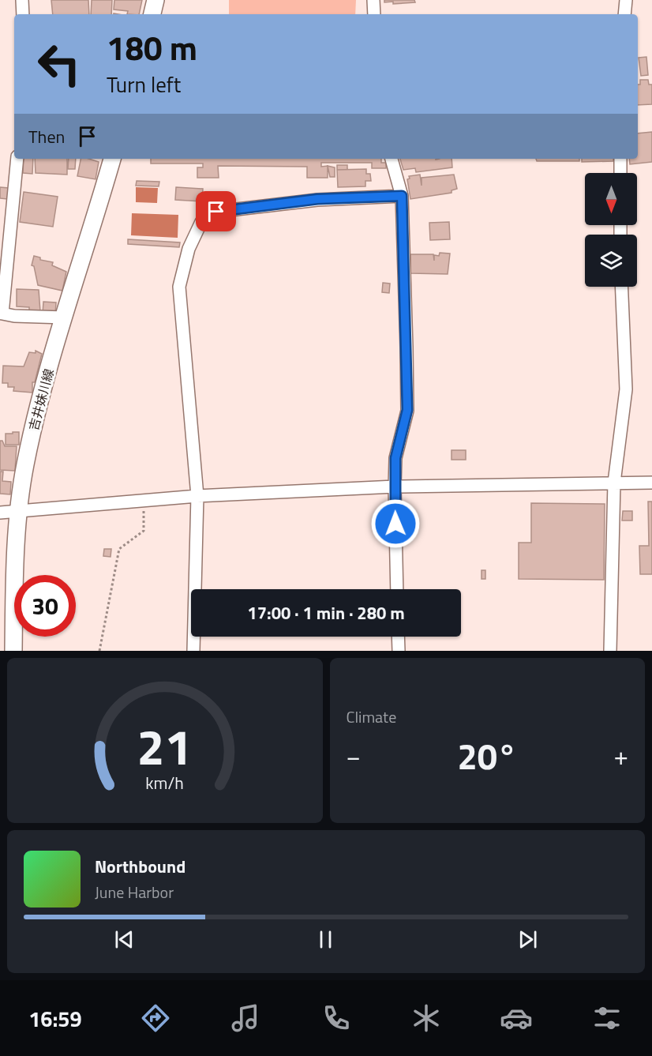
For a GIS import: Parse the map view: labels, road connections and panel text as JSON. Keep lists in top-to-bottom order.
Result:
{
  "streets": {
    "main road": ["吉井妹川線"]
  },
  "north": "bottom",
  "page": {
    "turn": ["180 m", "Turn left"],
    "then": "Then",
    "limit": "30",
    "trip": "17:00 · 1 min · 280 m",
    "tile": "Climate",
    "heat": ["−", "20°", "+"],
    "song": ["Northbound", "June Harbor"],
    "tabs": "16:59",
    "gauge": ["21", "km/h"]
  }
}
